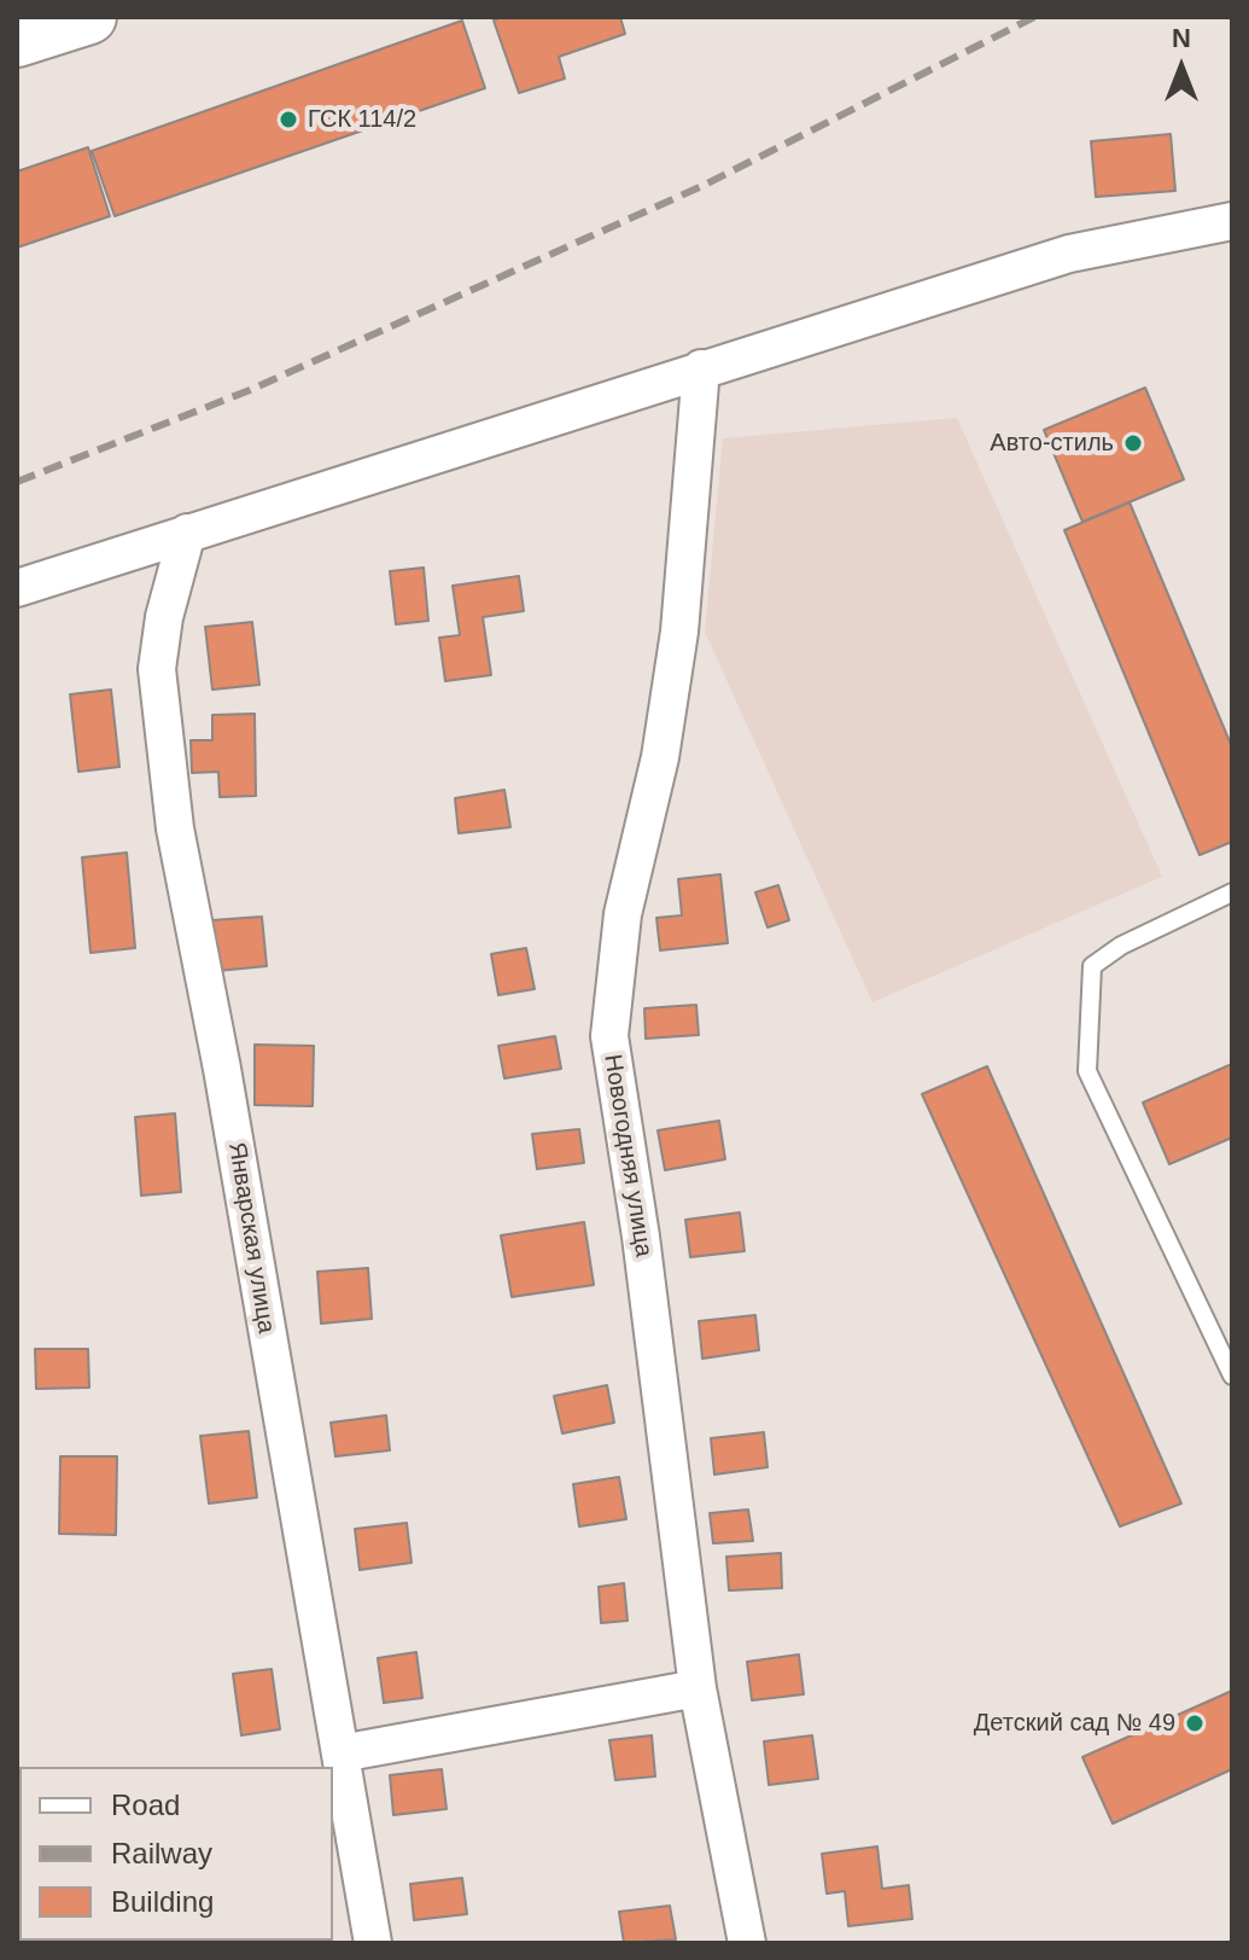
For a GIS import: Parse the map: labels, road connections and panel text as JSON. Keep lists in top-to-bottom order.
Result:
{
  "streets": {
    "street": ["Новогодняя улица", "Январская улица"]
  },
  "places": ["ГСК 114/2", "Авто-стиль", "Детский сад № 49"],
  "legend": ["Road", "Railway", "Building"],
  "north": "top"
}
